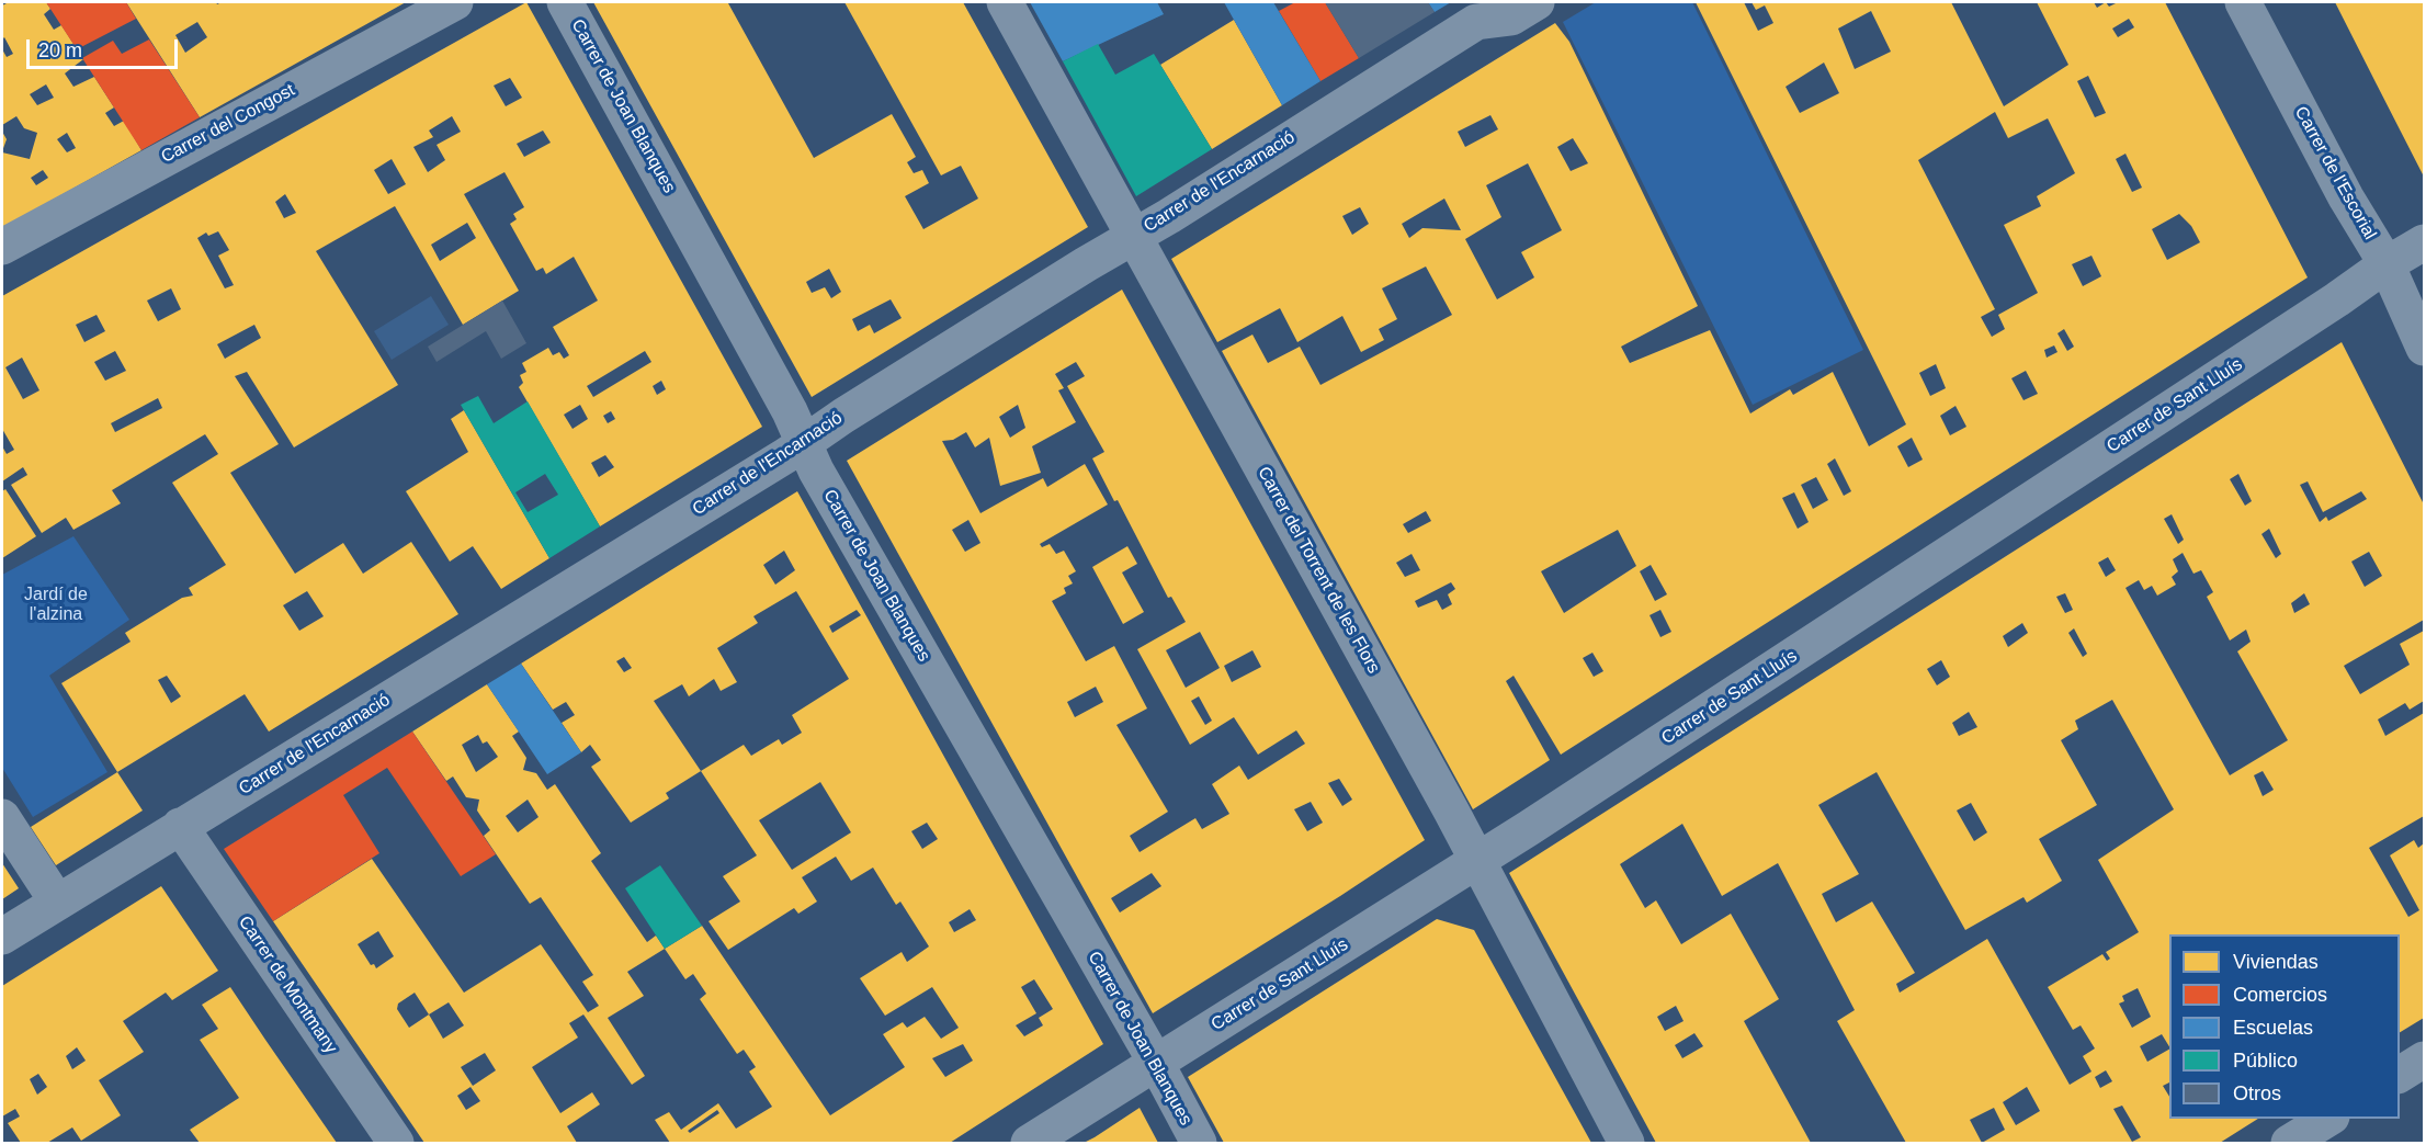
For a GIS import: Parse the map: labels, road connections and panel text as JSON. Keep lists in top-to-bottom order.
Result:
{
  "streets": {
    "street": [
      "Carrer de Joan Blanques",
      "Carrer del Congost",
      "Carrer de l'Escorial",
      "Carrer de l'Encarnació",
      "Carrer de Sant Lluís",
      "Carrer del Torrent de les Flors",
      "Carrer de Montmany"
    ]
  },
  "crossings": [
    ["Carrer de Joan Blanques", "Carrer de l'Encarnació"],
    ["Carrer de Joan Blanques", "Carrer de Sant Lluís"],
    ["Carrer de l'Escorial", "Carrer de Sant Lluís"],
    ["Carrer de l'Encarnació", "Carrer del Torrent de les Flors"],
    ["Carrer de l'Encarnació", "Carrer de Montmany"],
    ["Carrer de Sant Lluís", "Carrer del Torrent de les Flors"]
  ],
  "parks": ["Jardí de l'alzina"],
  "legend": [
    "Viviendas",
    "Comercios",
    "Escuelas",
    "Público",
    "Otros"
  ],
  "scale_bar": "20 m"
}
